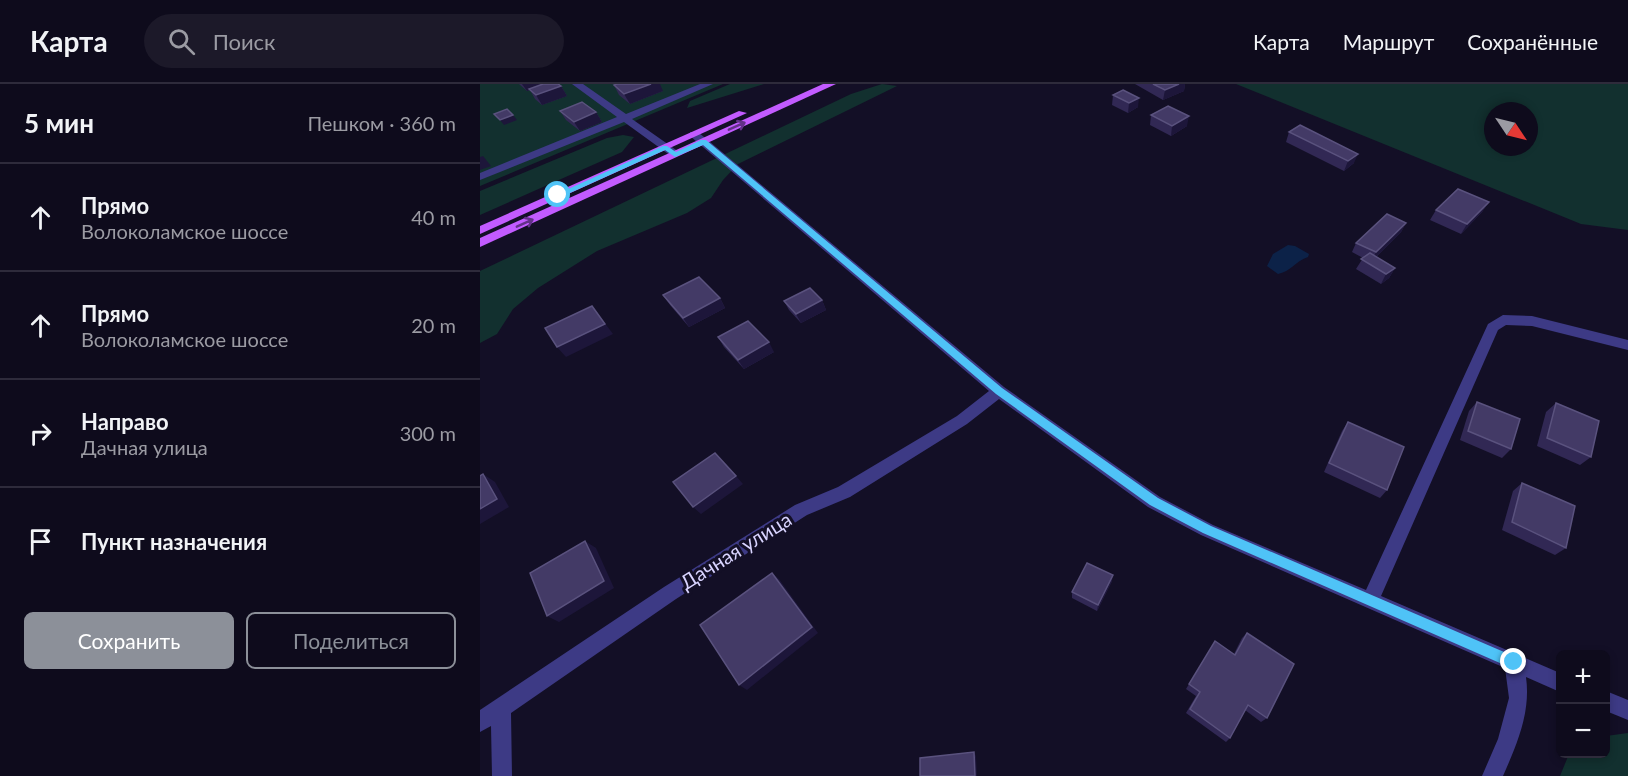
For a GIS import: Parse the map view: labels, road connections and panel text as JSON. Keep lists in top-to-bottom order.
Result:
{
  "streets": {
    "street": ["Дачная улица"]
  },
  "north": "bottom right",
  "page": {
    "header": "Карта",
    "search": "Поиск",
    "nav": ["Карта", "Маршрут", "Сохранённые"],
    "heading": ["5 мин", "Пешком · 360 m"],
    "list": [
      ["Прямо", "Волоколамское шоссе", "40 m"],
      ["Прямо", "Волоколамское шоссе", "20 m"],
      ["Направо", "Дачная улица", "300 m"],
      "Пункт назначения"
    ],
    "buttons": ["Сохранить", "Поделиться"],
    "map_buttons": ["+", "−"]
  }
}
